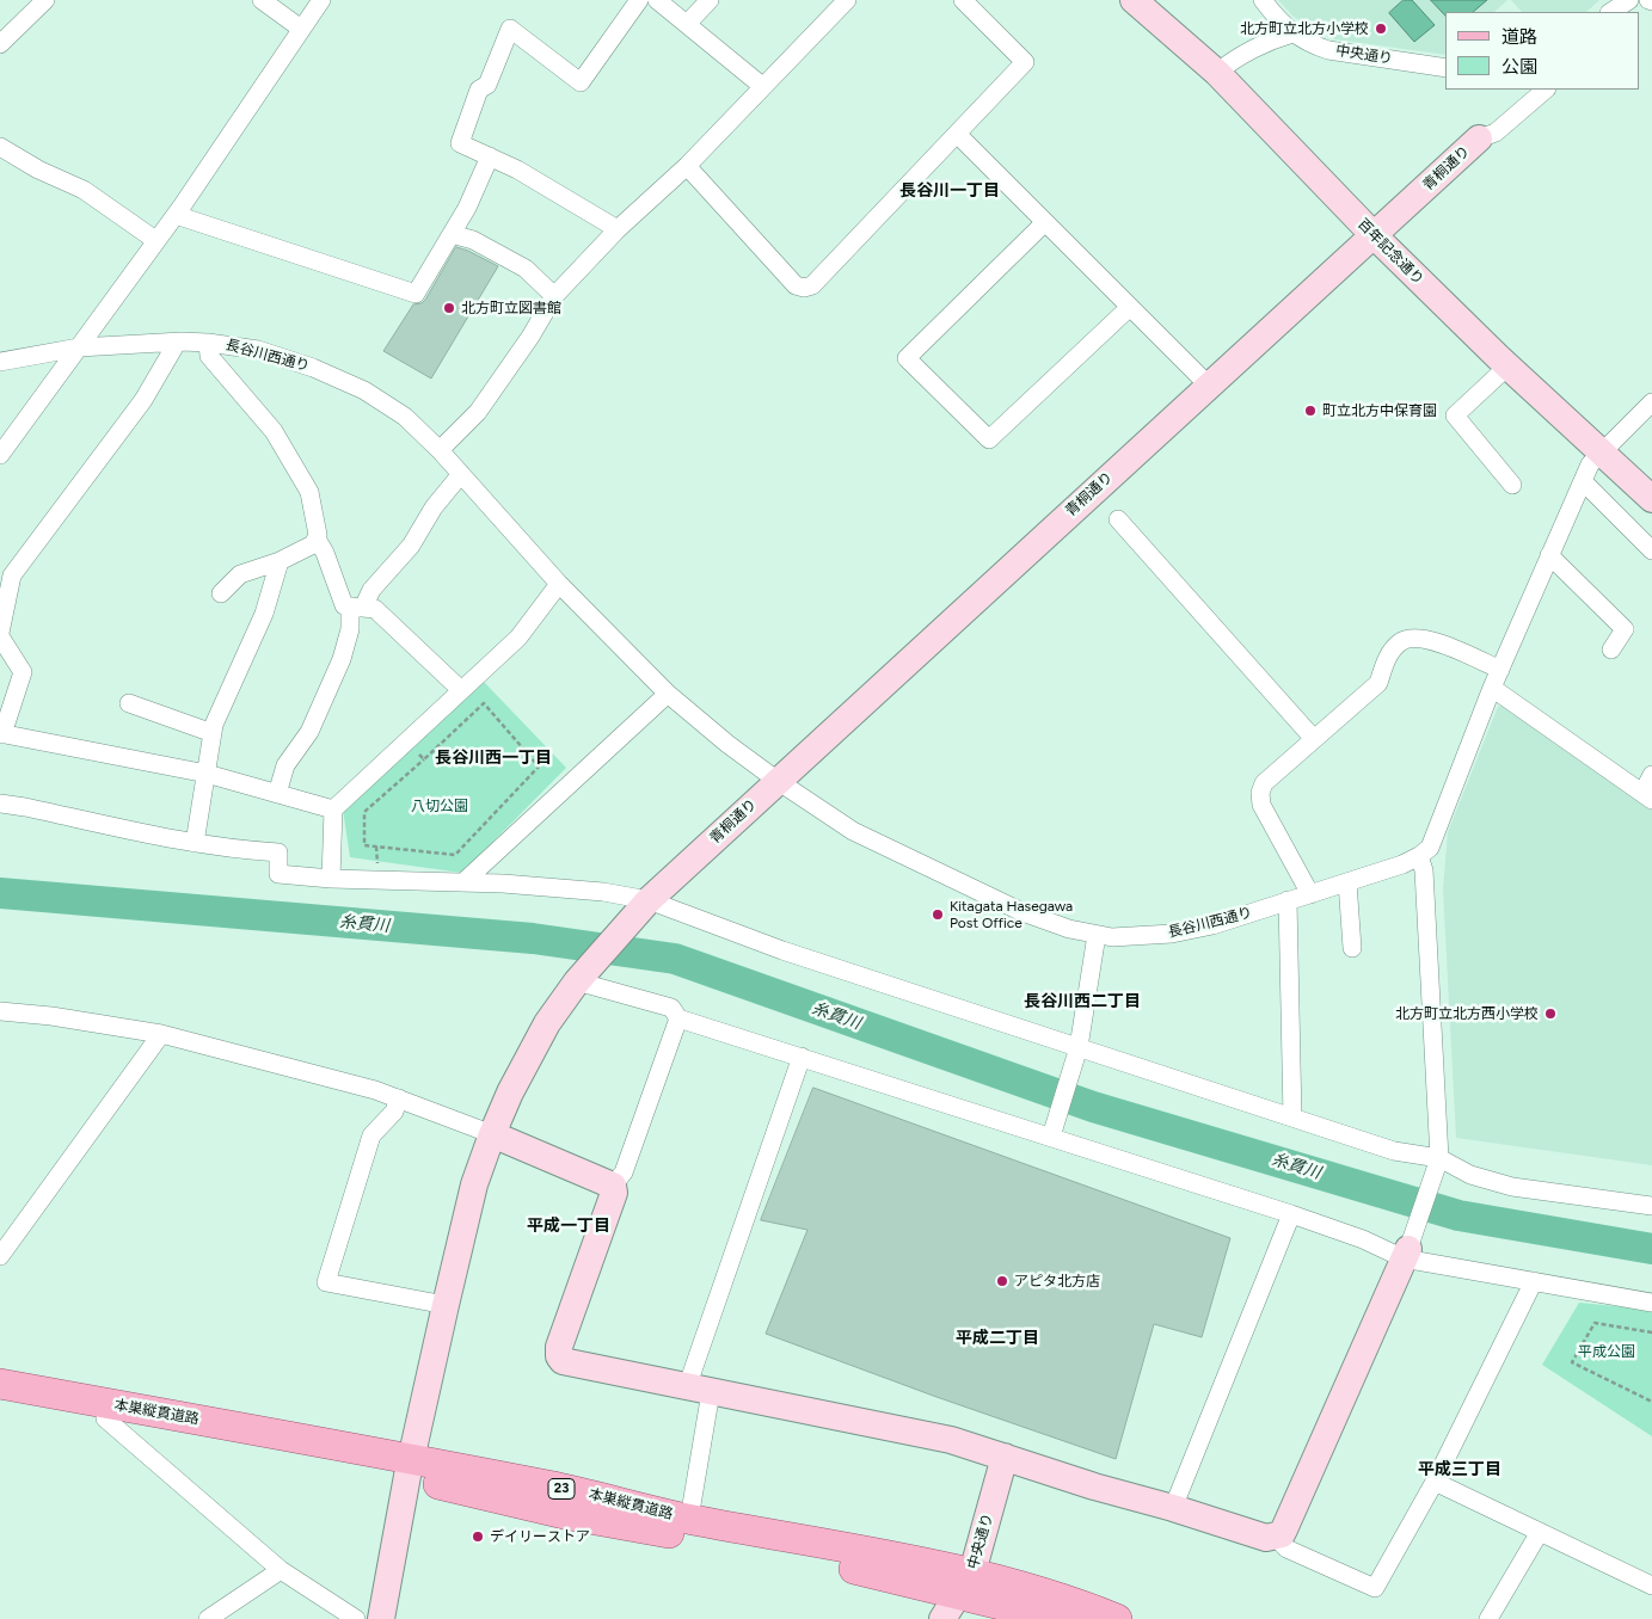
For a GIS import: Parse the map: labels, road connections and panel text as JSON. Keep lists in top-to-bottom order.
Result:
{
  "streets": {
    "main road": ["本巣縦貫道路", "23"],
    "street": [
      "中央通り",
      "青桐通り",
      "百年記念通り",
      "長谷川西通り"
    ]
  },
  "crossings": [
    ["中央通り", "本巣縦貫道路"],
    ["青桐通り", "百年記念通り"],
    ["青桐通り", "長谷川西通り"],
    ["青桐通り", "本巣縦貫道路"]
  ],
  "districts": [
    "長谷川一丁目",
    "長谷川西一丁目",
    "長谷川西二丁目",
    "平成一丁目",
    "平成二丁目",
    "平成三丁目"
  ],
  "water": ["糸貫川"],
  "parks": ["八切公園", "平成公園"],
  "places": [
    "北方町立北方小学校",
    "北方町立図書館",
    "町立北方中保育園",
    "Kitagata Hasegawa Post Office",
    "北方町立北方西小学校",
    "アピタ北方店",
    "デイリーストア"
  ],
  "legend": ["道路", "公園"]
}
